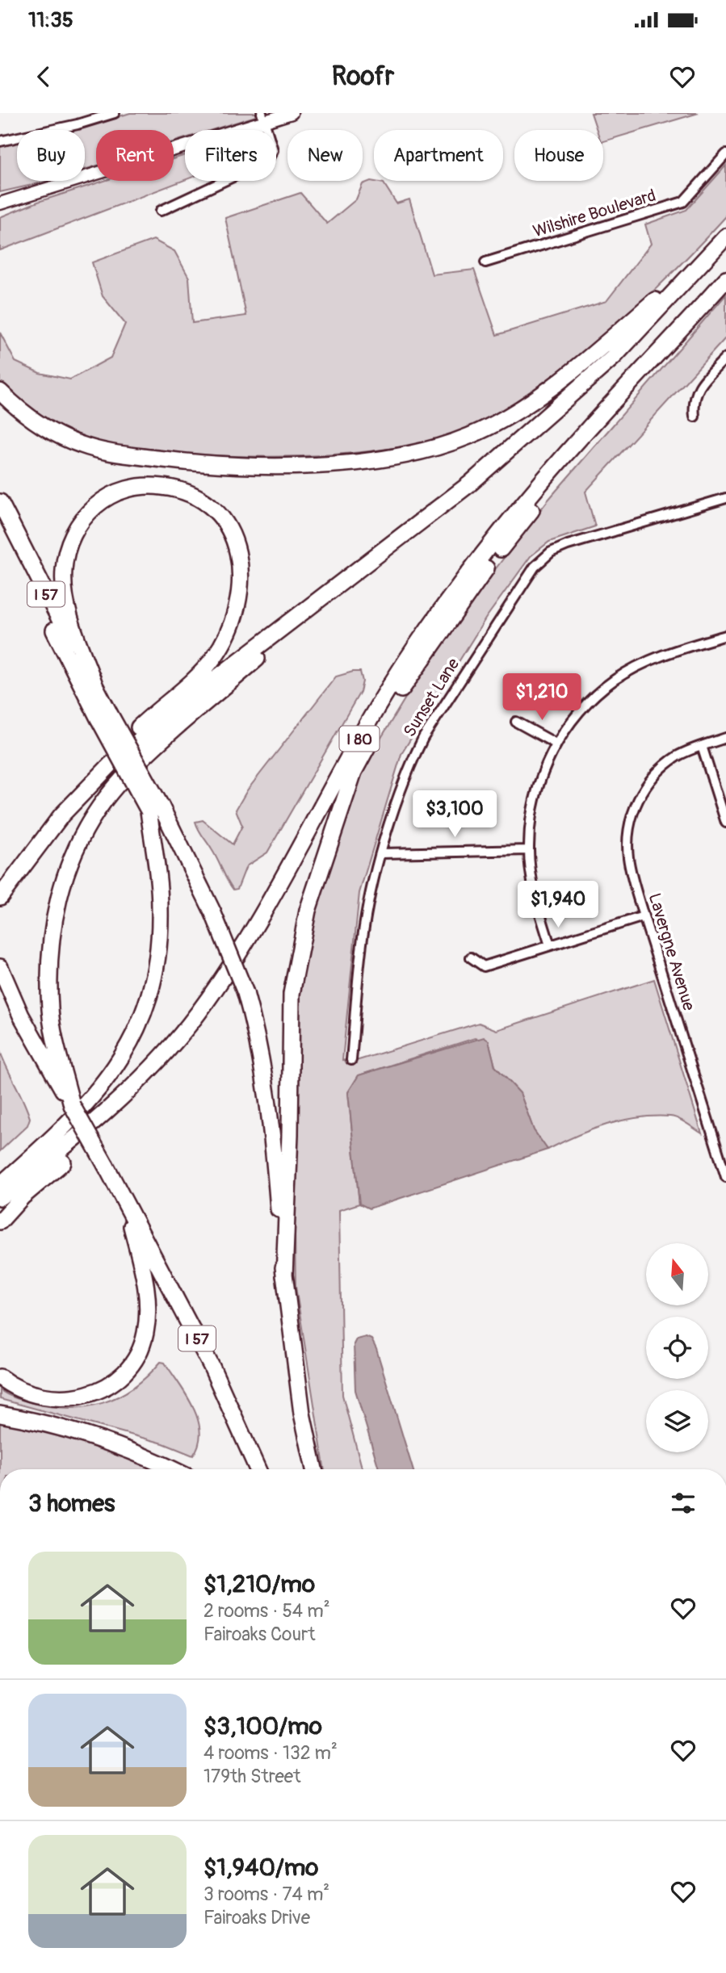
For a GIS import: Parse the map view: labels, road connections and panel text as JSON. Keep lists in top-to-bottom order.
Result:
{
  "streets": {
    "highway": ["I 57", "I 80"],
    "street": ["Wilshire Boulevard", "Sunset Lane", "Lavergne Avenue"]
  },
  "north": "top",
  "page": {
    "status": "11:35",
    "header": "Roofr",
    "chip": [
      "Buy",
      "Rent",
      "Filters",
      "New",
      "Apartment",
      "House"
    ],
    "price": ["$1,210", "$3,100", "$1,940"],
    "heading": "3 homes",
    "list": [
      {
        "name": "$1,210/mo",
        "note": "2 rooms · 54 m² · Fairoaks Court"
      },
      {
        "name": "$3,100/mo",
        "note": "4 rooms · 132 m² · 179th Street"
      },
      {
        "name": "$1,940/mo",
        "note": "3 rooms · 74 m² · Fairoaks Drive"
      }
    ]
  }
}
